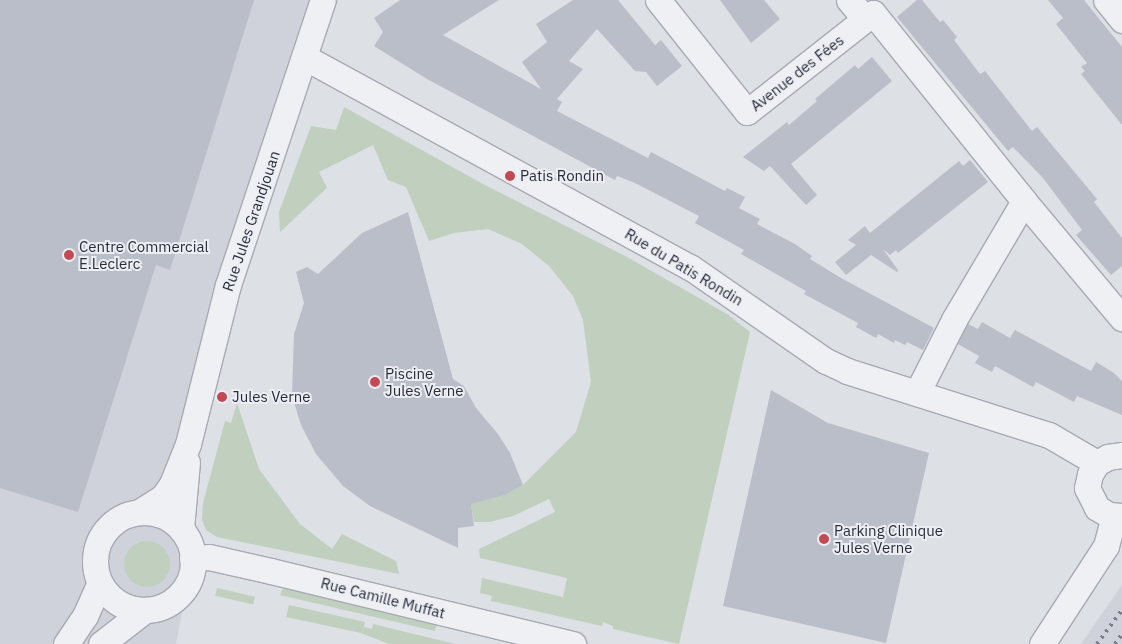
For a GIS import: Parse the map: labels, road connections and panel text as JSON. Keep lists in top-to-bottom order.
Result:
{
  "streets": {
    "street": [
      "Avenue des Fées",
      "Rue Jules Grandjouan",
      "Rue du Patis Rondin",
      "Rue Camille Muffat"
    ]
  },
  "crossings": [
    ["Rue Jules Grandjouan", "Rue du Patis Rondin"],
    ["Rue Jules Grandjouan", "Rue Camille Muffat"]
  ],
  "places": [
    "Patis Rondin",
    "Centre Commercial E.Leclerc",
    "Piscine Jules Verne",
    "Jules Verne",
    "Parking Clinique Jules Verne"
  ]
}
